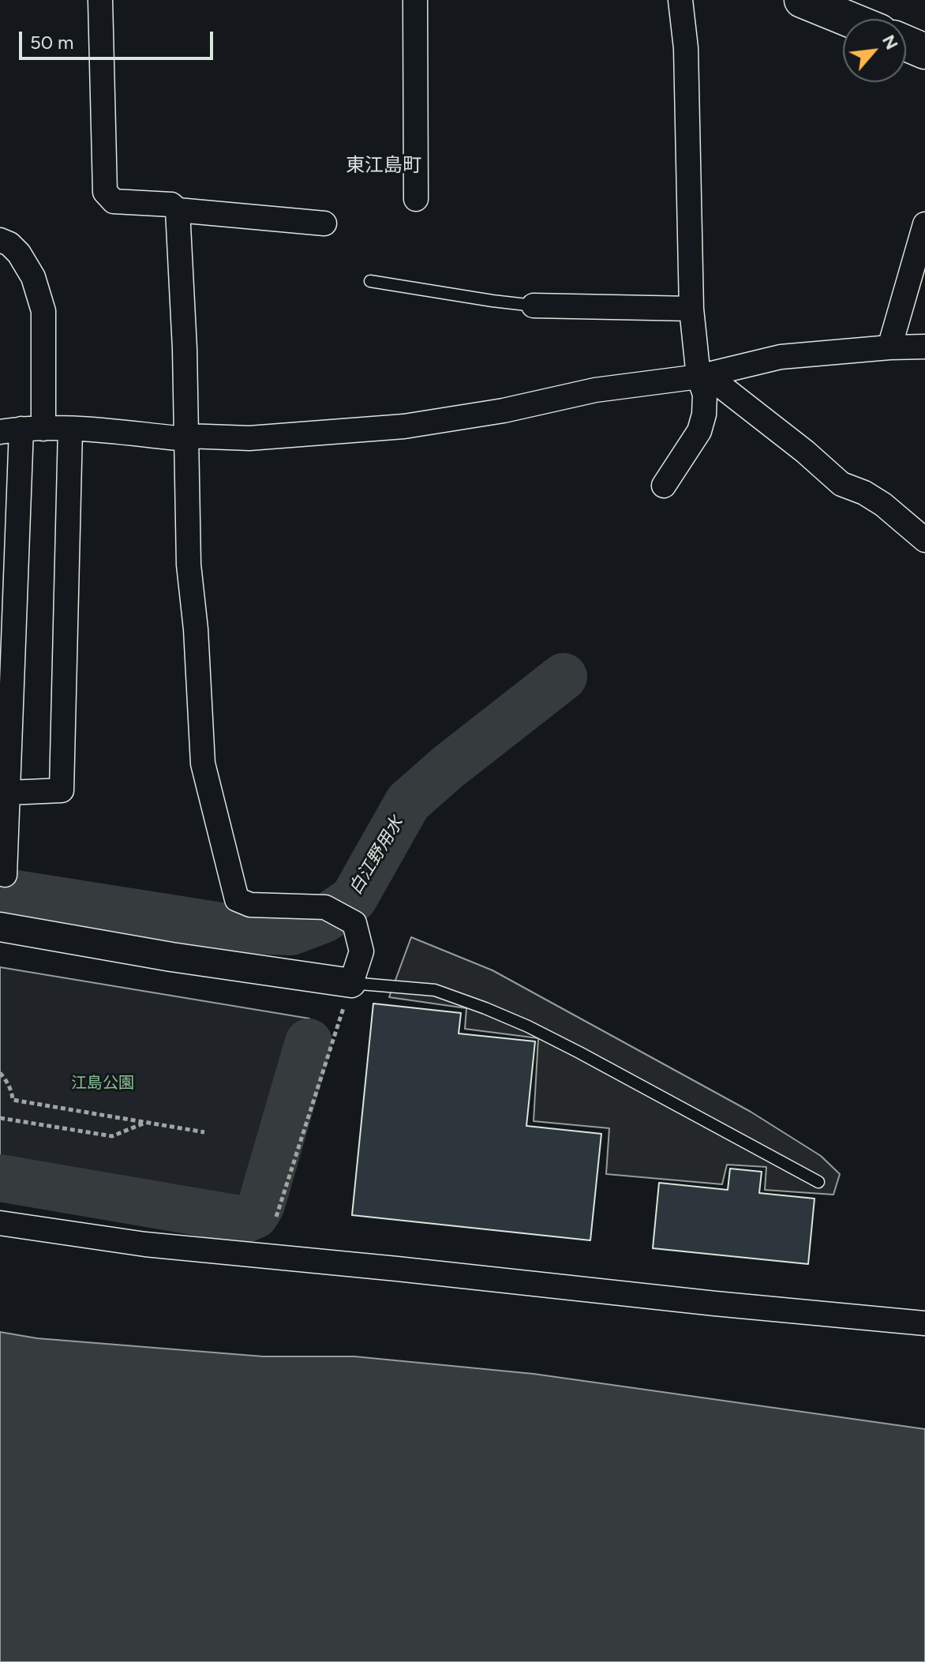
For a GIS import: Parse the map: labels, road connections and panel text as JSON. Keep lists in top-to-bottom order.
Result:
{
  "districts": ["東江島町"],
  "water": ["白江野用水"],
  "parks": ["江島公園"],
  "scale_bar": "50 m",
  "north": "top right"
}
